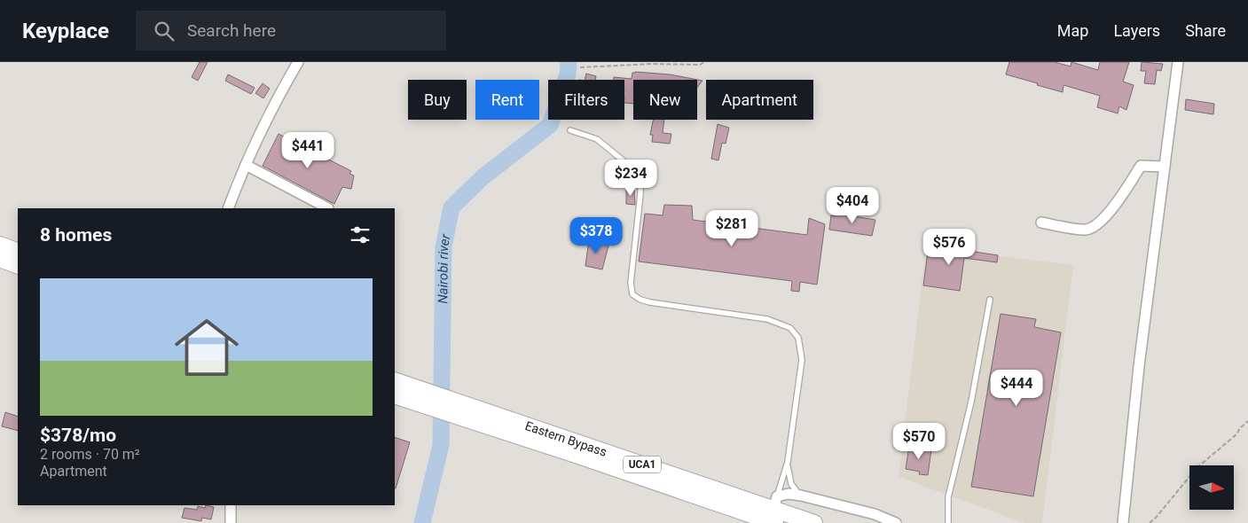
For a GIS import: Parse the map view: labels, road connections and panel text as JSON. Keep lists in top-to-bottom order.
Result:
{
  "streets": {
    "main road": ["Eastern Bypass", "UCA1"]
  },
  "water": ["Nairobi river"],
  "north": "right",
  "page": {
    "header": "Keyplace",
    "search": "Search here",
    "nav": ["Map", "Layers", "Share"],
    "chip": [
      "Buy",
      "Rent",
      "Filters",
      "New",
      "Apartment"
    ],
    "price": [
      "$441",
      "$234",
      "$404",
      "$281",
      "$378",
      "$576",
      "$444",
      "$570"
    ],
    "heading": "8 homes",
    "list": [
      {
        "name": "$378/mo",
        "note": "2 rooms · 70 m² · Apartment"
      }
    ]
  }
}
